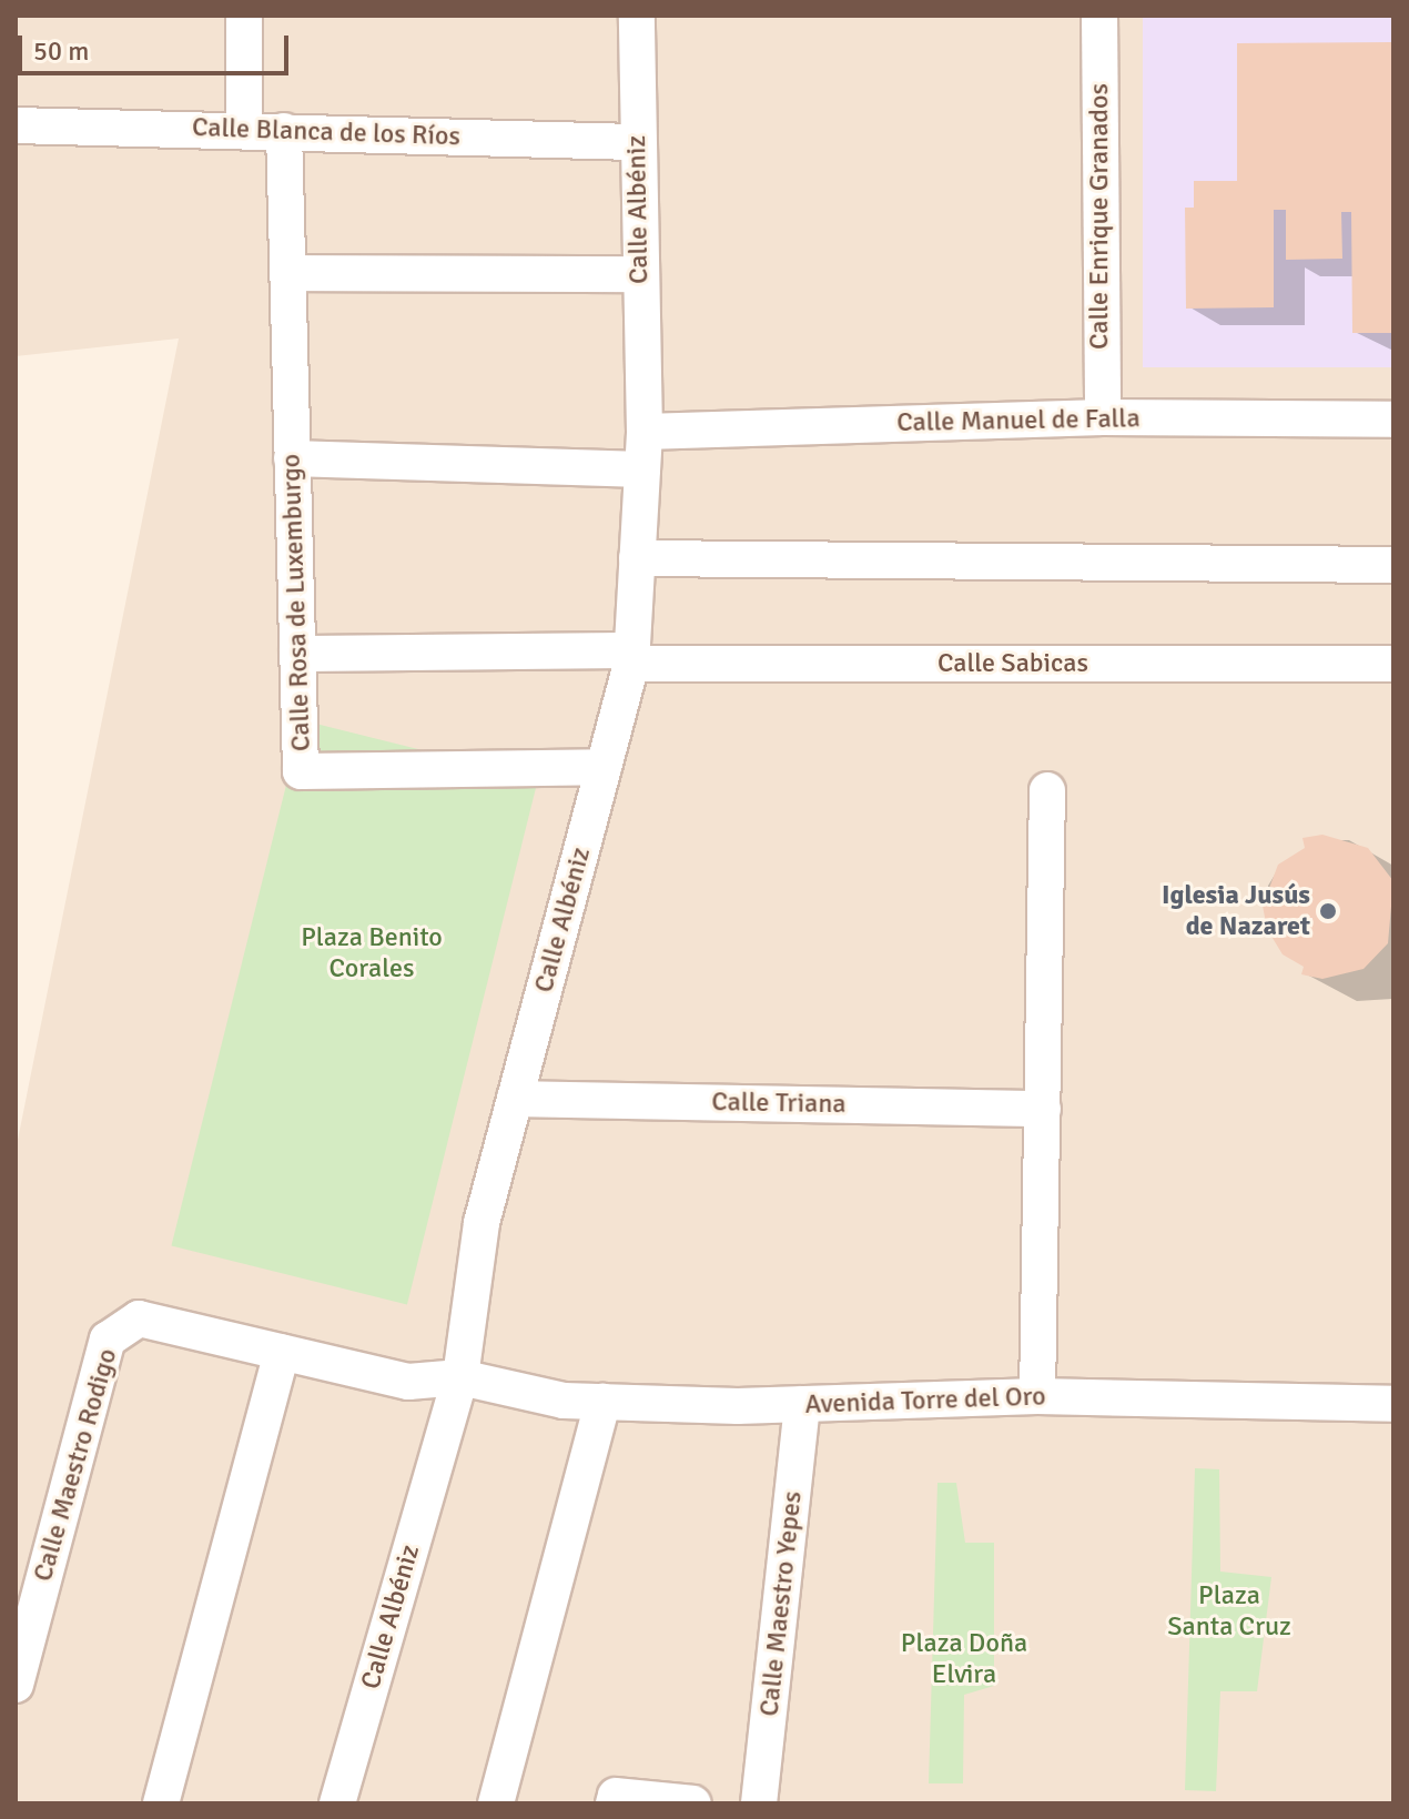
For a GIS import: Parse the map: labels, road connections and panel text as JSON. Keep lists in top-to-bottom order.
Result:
{
  "streets": {
    "street": [
      "Calle Blanca de los Ríos",
      "Calle Albéniz",
      "Calle Enrique Granados",
      "Calle Manuel de Falla",
      "Calle Rosa de Luxemburgo",
      "Calle Sabicas",
      "Calle Triana",
      "Avenida Torre del Oro",
      "Calle Maestro Rodigo",
      "Calle Maestro Yepes"
    ]
  },
  "crossings": [
    ["Calle Blanca de los Ríos", "Calle Albéniz"],
    ["Calle Blanca de los Ríos", "Calle Rosa de Luxemburgo"],
    ["Calle Albéniz", "Calle Manuel de Falla"],
    ["Calle Albéniz", "Calle Rosa de Luxemburgo"],
    ["Calle Albéniz", "Calle Sabicas"],
    ["Calle Albéniz", "Calle Triana"],
    ["Calle Albéniz", "Avenida Torre del Oro"],
    ["Calle Albéniz", "Calle Maestro Rodigo"],
    ["Calle Enrique Granados", "Calle Manuel de Falla"],
    ["Calle Rosa de Luxemburgo", "Calle Sabicas"],
    ["Avenida Torre del Oro", "Calle Maestro Rodigo"],
    ["Avenida Torre del Oro", "Calle Maestro Yepes"]
  ],
  "parks": ["Plaza Benito Corales", "Plaza Santa Cruz", "Plaza Doña Elvira"],
  "places": ["Iglesia Jusús de Nazaret"],
  "scale_bar": "50 m"
}
